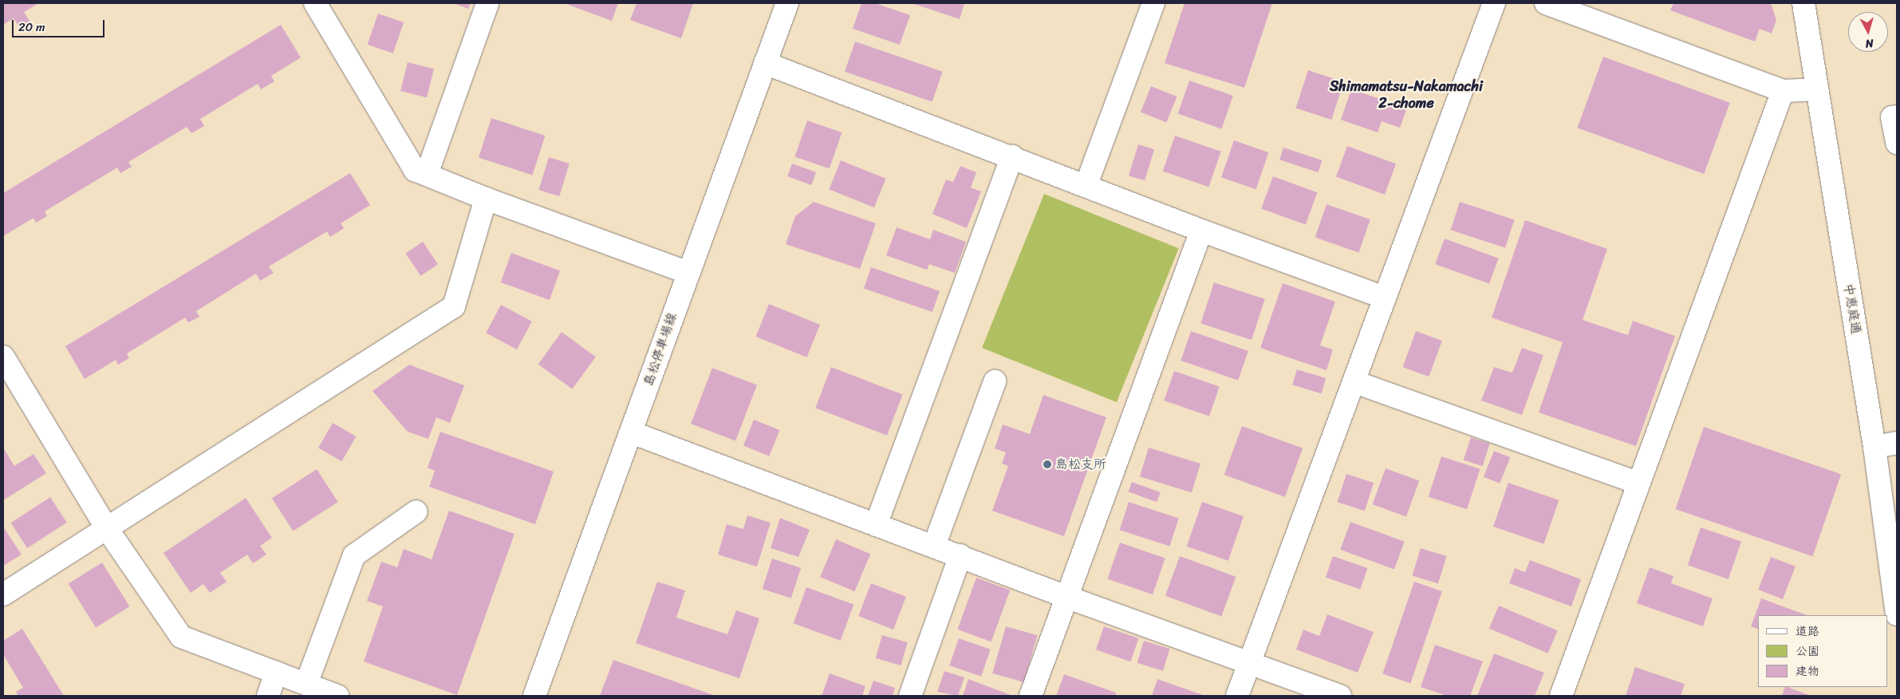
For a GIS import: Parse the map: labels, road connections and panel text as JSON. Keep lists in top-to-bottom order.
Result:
{
  "streets": {
    "street": ["中恵庭通", "島松停車場線"]
  },
  "districts": ["Shimamatsu-Nakamachi 2-chome"],
  "places": ["島松支所"],
  "legend": ["道路", "公園", "建物"],
  "scale_bar": "20 m",
  "north": "bottom"
}
